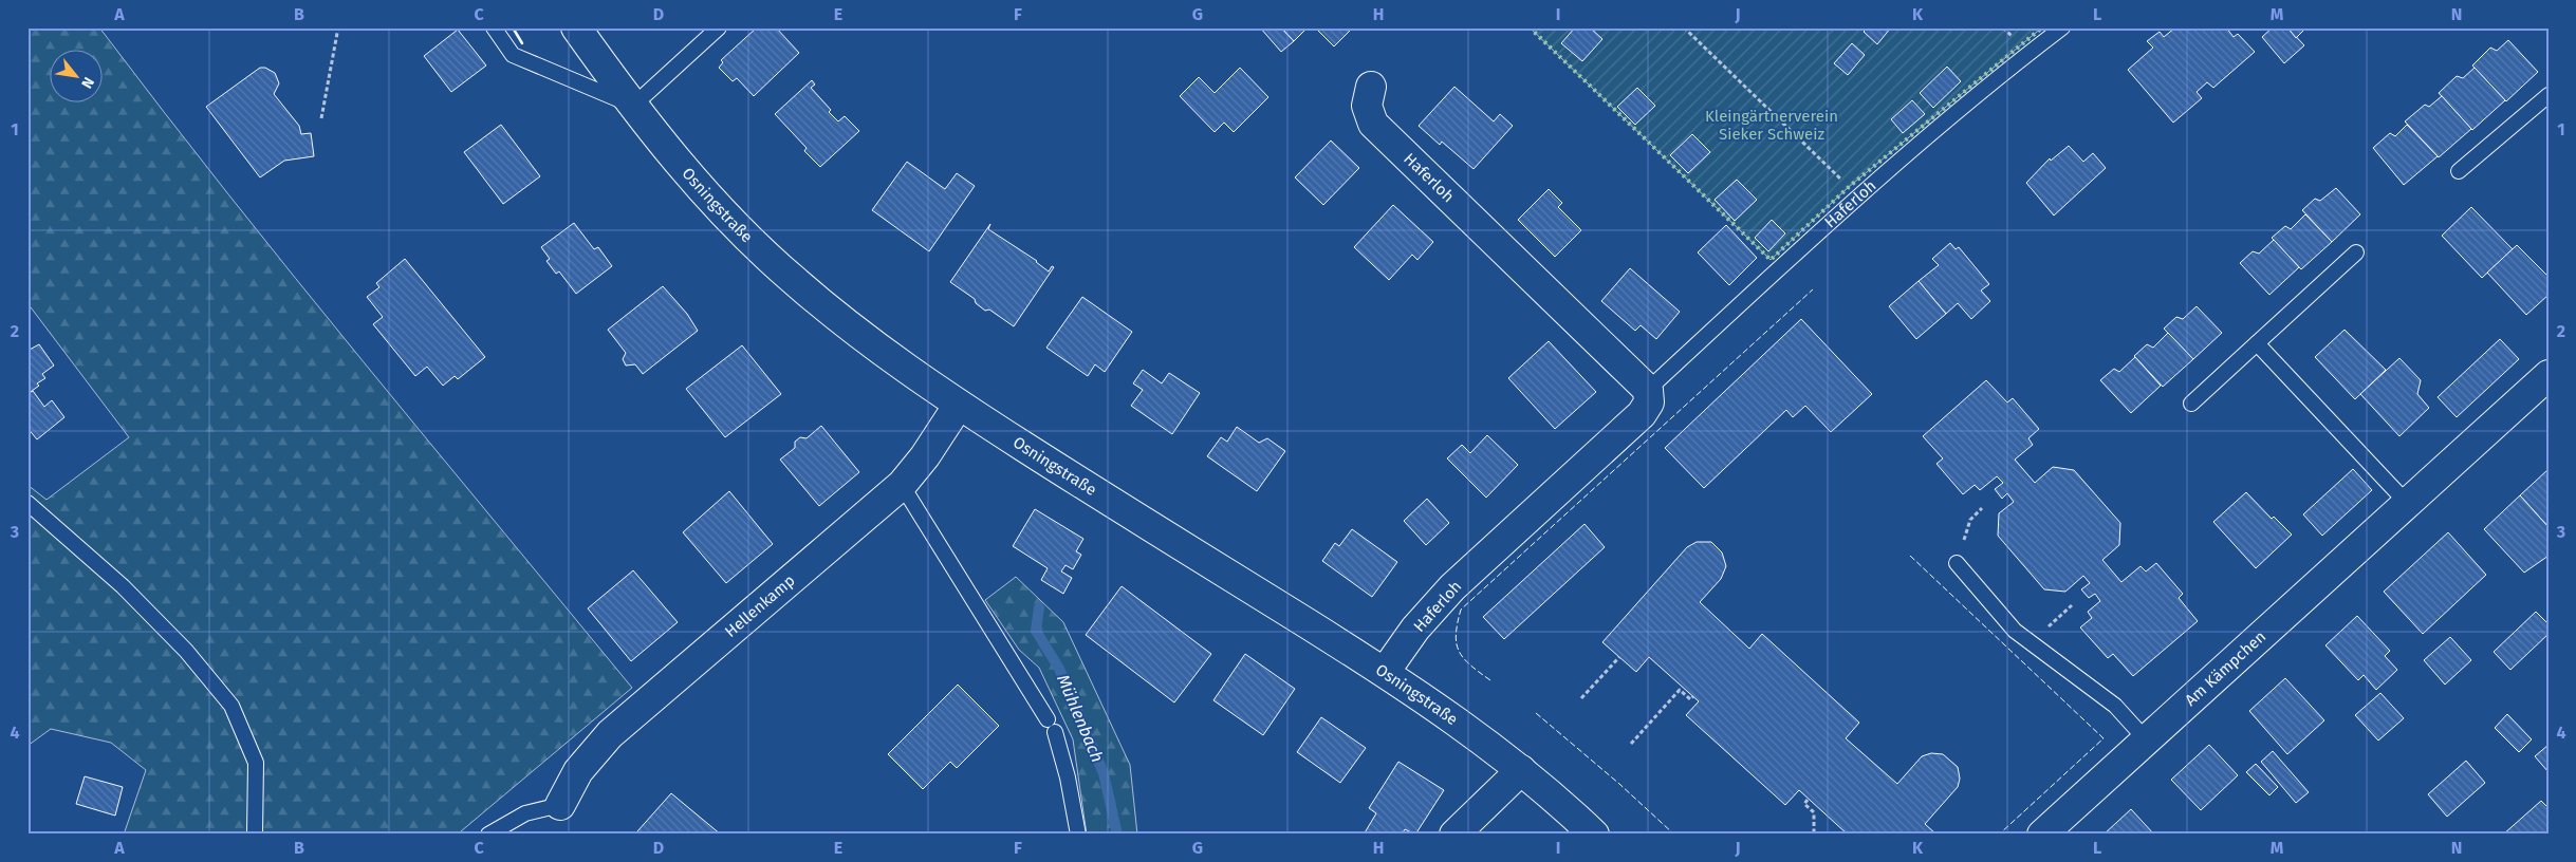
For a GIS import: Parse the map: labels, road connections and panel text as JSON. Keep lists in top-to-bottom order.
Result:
{
  "streets": {
    "street": [
      "Haferloh",
      "Osningstraße",
      "Hellenkamp",
      "Am Kämpchen"
    ]
  },
  "crossings": [
    ["Haferloh", "Osningstraße"],
    ["Osningstraße", "Hellenkamp"]
  ],
  "water": ["Mühlenbach"],
  "parks": ["Kleingärtnerverein Sieker Schweiz"],
  "north": "bottom right",
  "grid": {
    "columns": [
      "A",
      "B",
      "C",
      "D",
      "E",
      "F",
      "G",
      "H",
      "I",
      "J",
      "K",
      "L",
      "M",
      "N"
    ],
    "rows": [
      "1",
      "2",
      "3",
      "4"
    ]
  }
}
